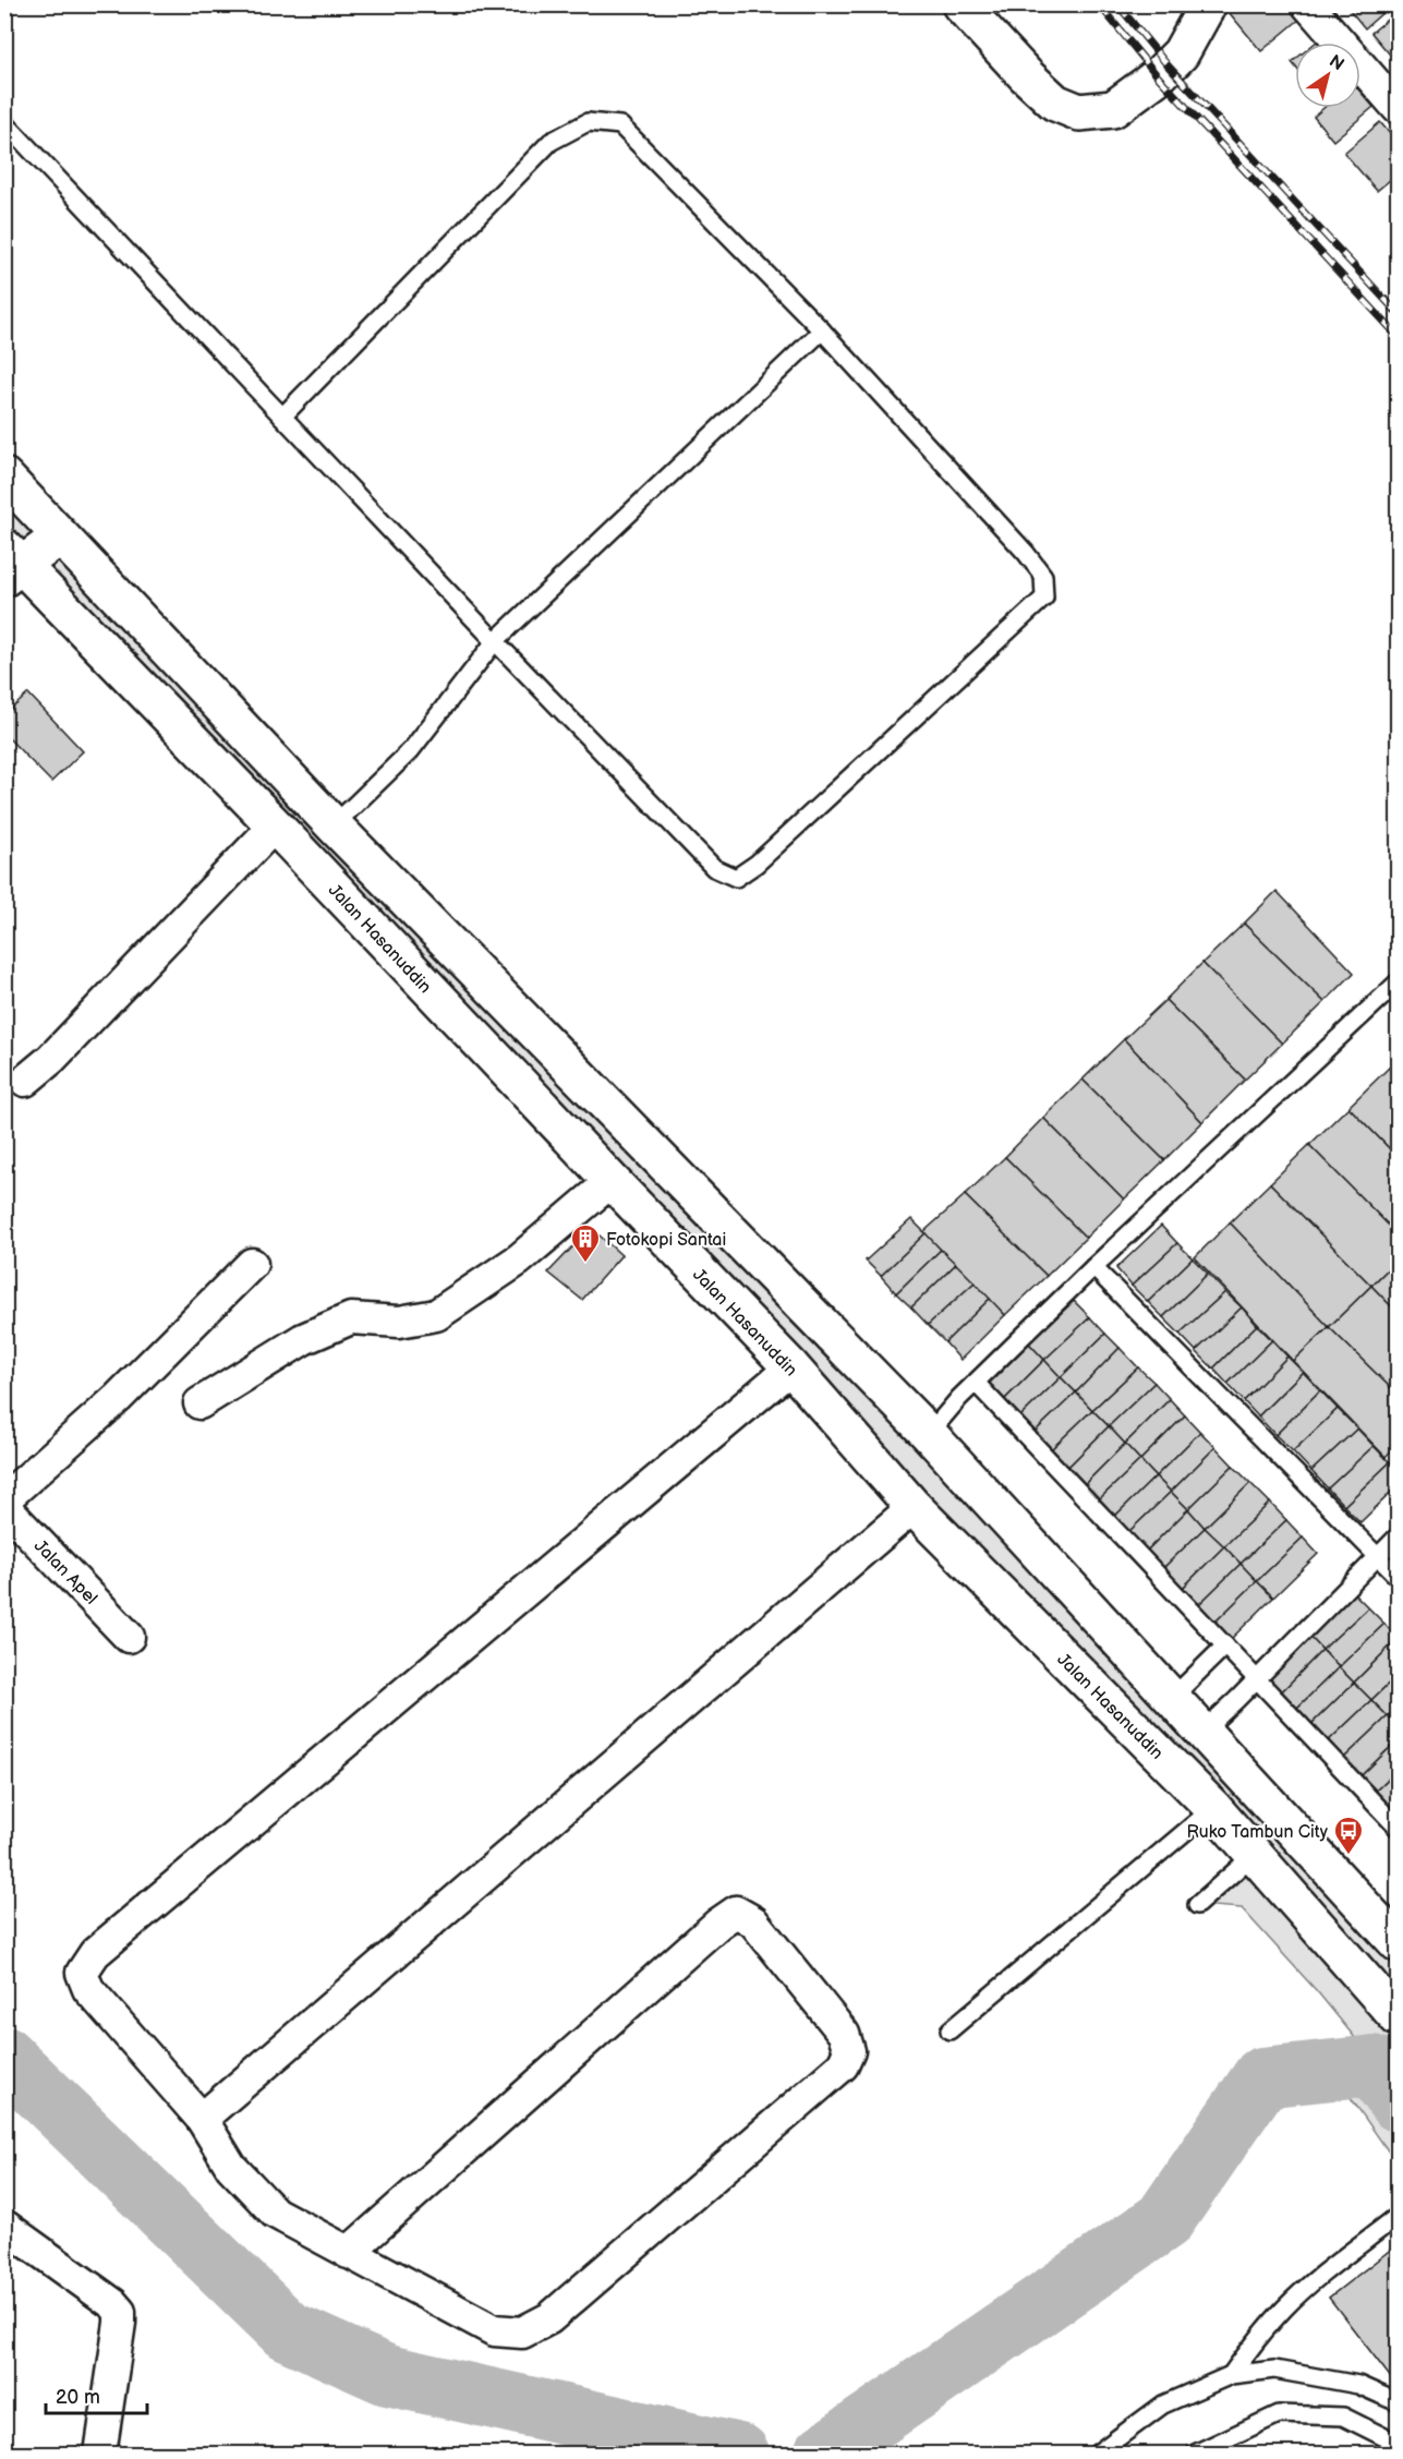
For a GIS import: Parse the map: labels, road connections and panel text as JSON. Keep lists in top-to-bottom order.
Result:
{
  "streets": {
    "main road": ["Jalan Hasanuddin"],
    "street": ["Jalan Apel"]
  },
  "places": {
    "building": ["Fotokopi Santai"],
    "bus stop": ["Ruko Tambun City"]
  },
  "scale_bar": "20 m",
  "north": "top right"
}
